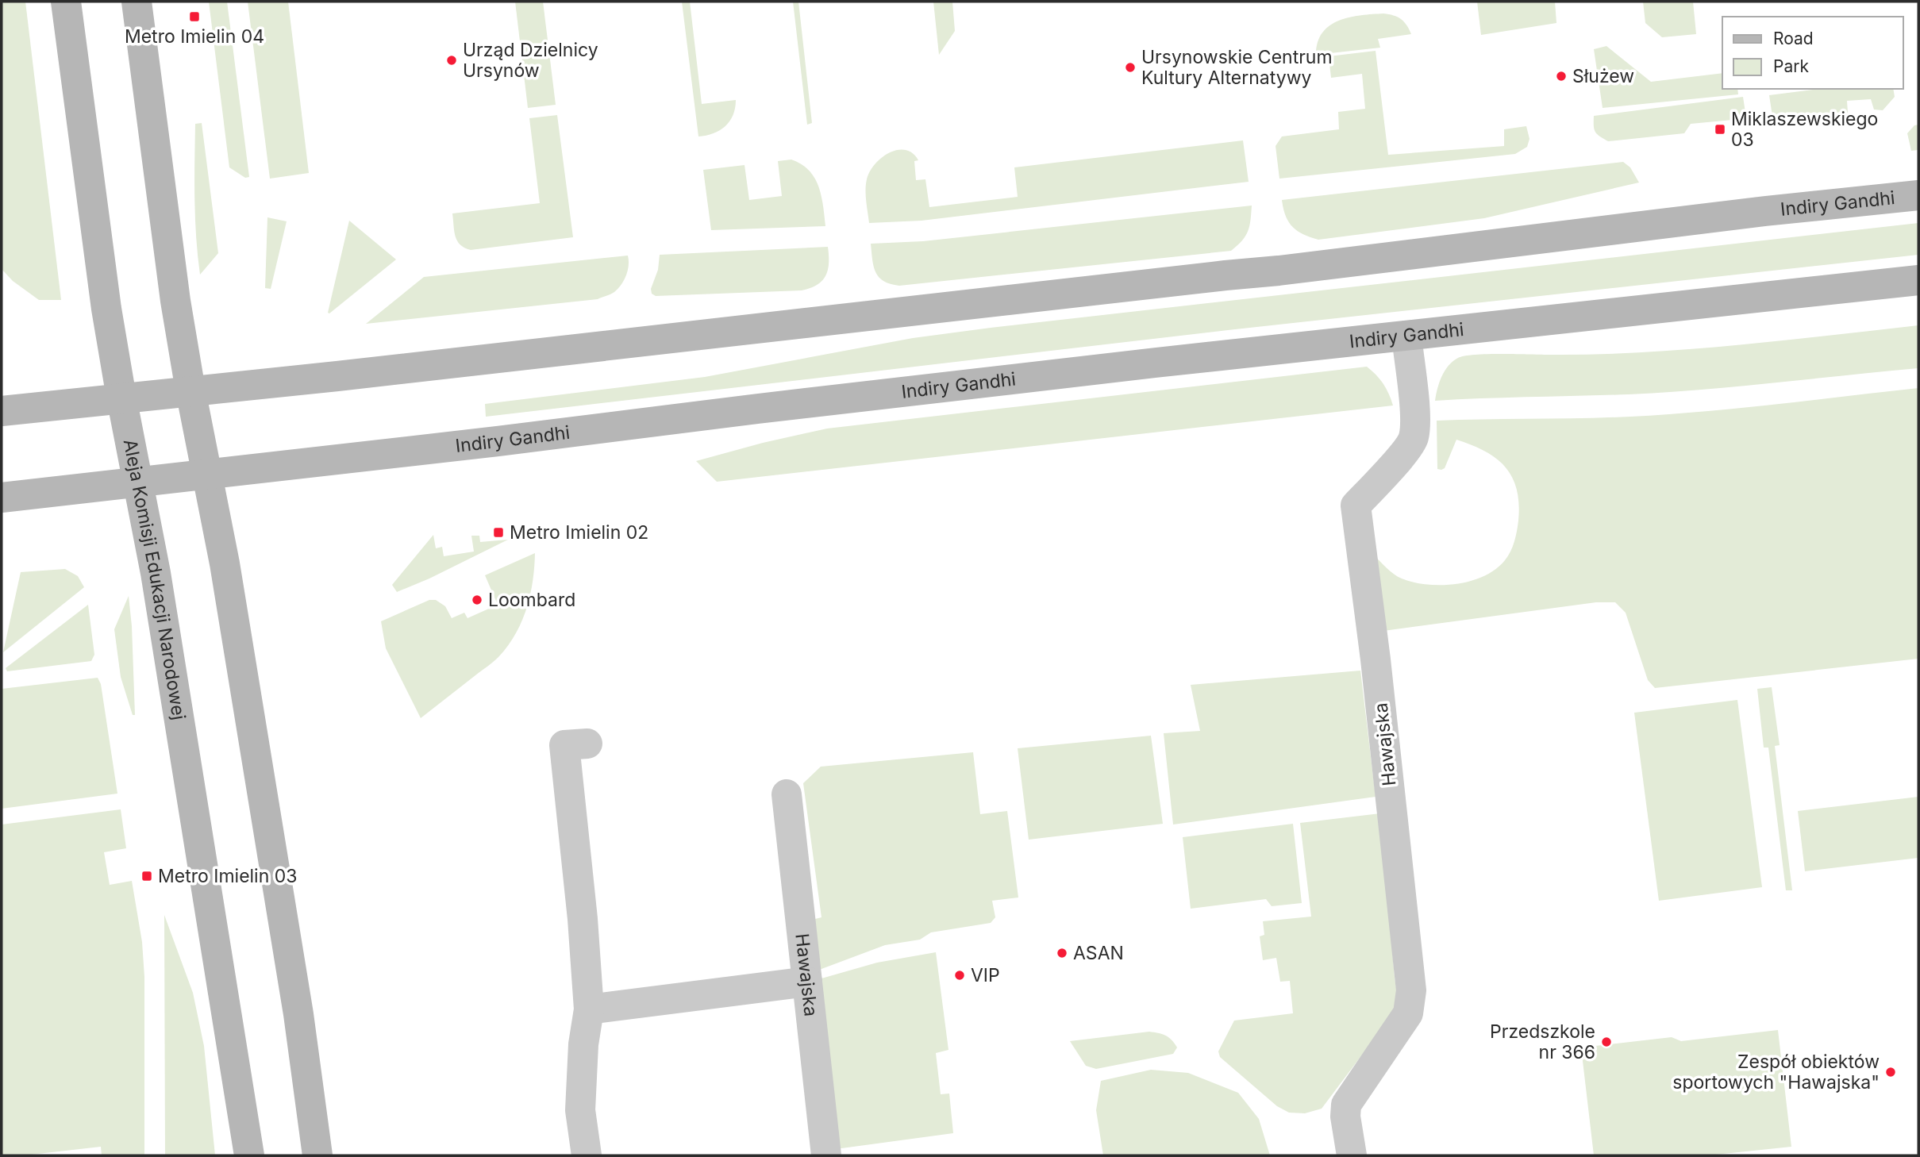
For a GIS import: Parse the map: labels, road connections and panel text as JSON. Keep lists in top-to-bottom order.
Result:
{
  "streets": {
    "street": ["Indiry Gandhi", "Aleja Komisji Edukacji Narodowej", "Hawajska"]
  },
  "crossings": [
    ["Indiry Gandhi", "Aleja Komisji Edukacji Narodowej"],
    ["Indiry Gandhi", "Hawajska"]
  ],
  "places": {
    "transit": [
      "Metro Imielin 04",
      "Miklaszewskiego 03",
      "Metro Imielin 02",
      "Metro Imielin 03"
    ],
    "other": [
      "Urząd Dzielnicy Ursynów",
      "Ursynowskie Centrum Kultury Alternatywy",
      "Służew",
      "Loombard",
      "ASAN",
      "VIP",
      "Przedszkole nr 366",
      "Zespół obiektów sportowych \"Hawajska\""
    ]
  },
  "legend": ["Road", "Park"]
}
